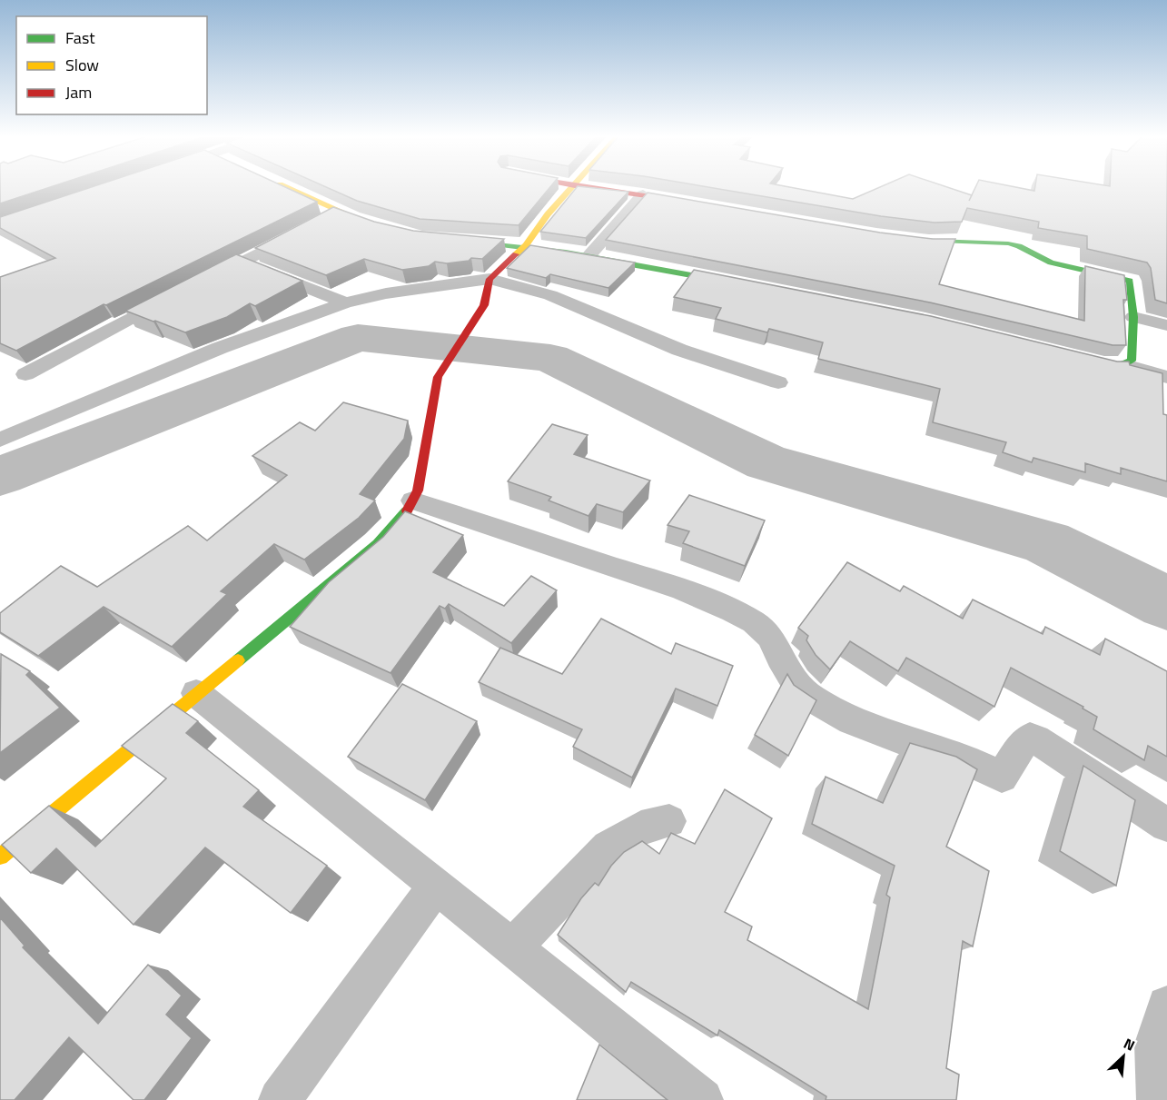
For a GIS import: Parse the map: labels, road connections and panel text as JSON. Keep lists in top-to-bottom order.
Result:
{
  "legend": ["Fast", "Slow", "Jam"],
  "north": "top right"
}
